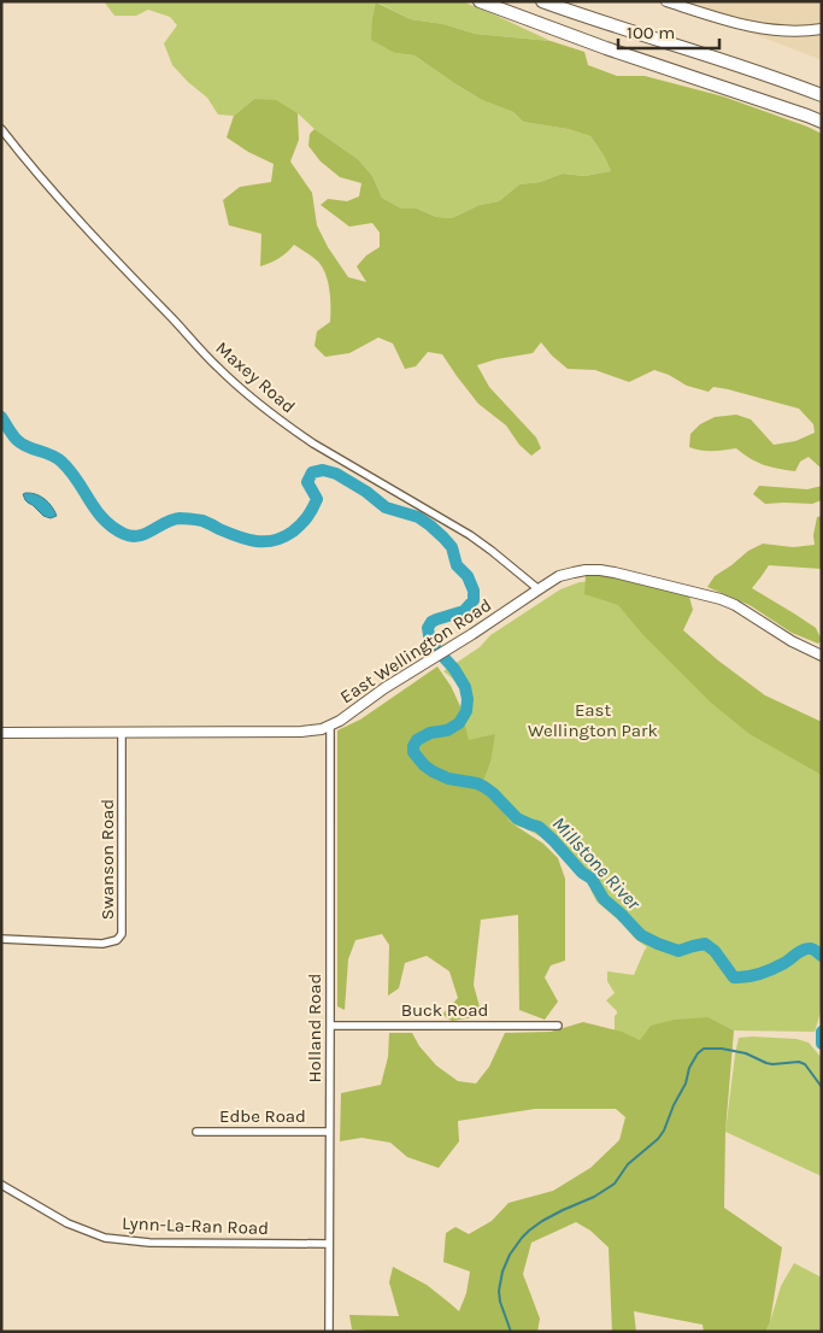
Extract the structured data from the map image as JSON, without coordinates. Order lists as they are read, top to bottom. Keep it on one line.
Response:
{"streets":{"street":["Maxey Road","East Wellington Road","Swanson Road","Buck Road","Holland Road","Edbe Road","Lynn-La-Ran Road"]},"crossings":[["Maxey Road","East Wellington Road"],["East Wellington Road","Swanson Road"],["East Wellington Road","Holland Road"],["Buck Road","Holland Road"],["Holland Road","Edbe Road"],["Holland Road","Lynn-La-Ran Road"]],"water":["Millstone River"],"parks":["East Wellington Park"],"scale_bar":"100 m"}
